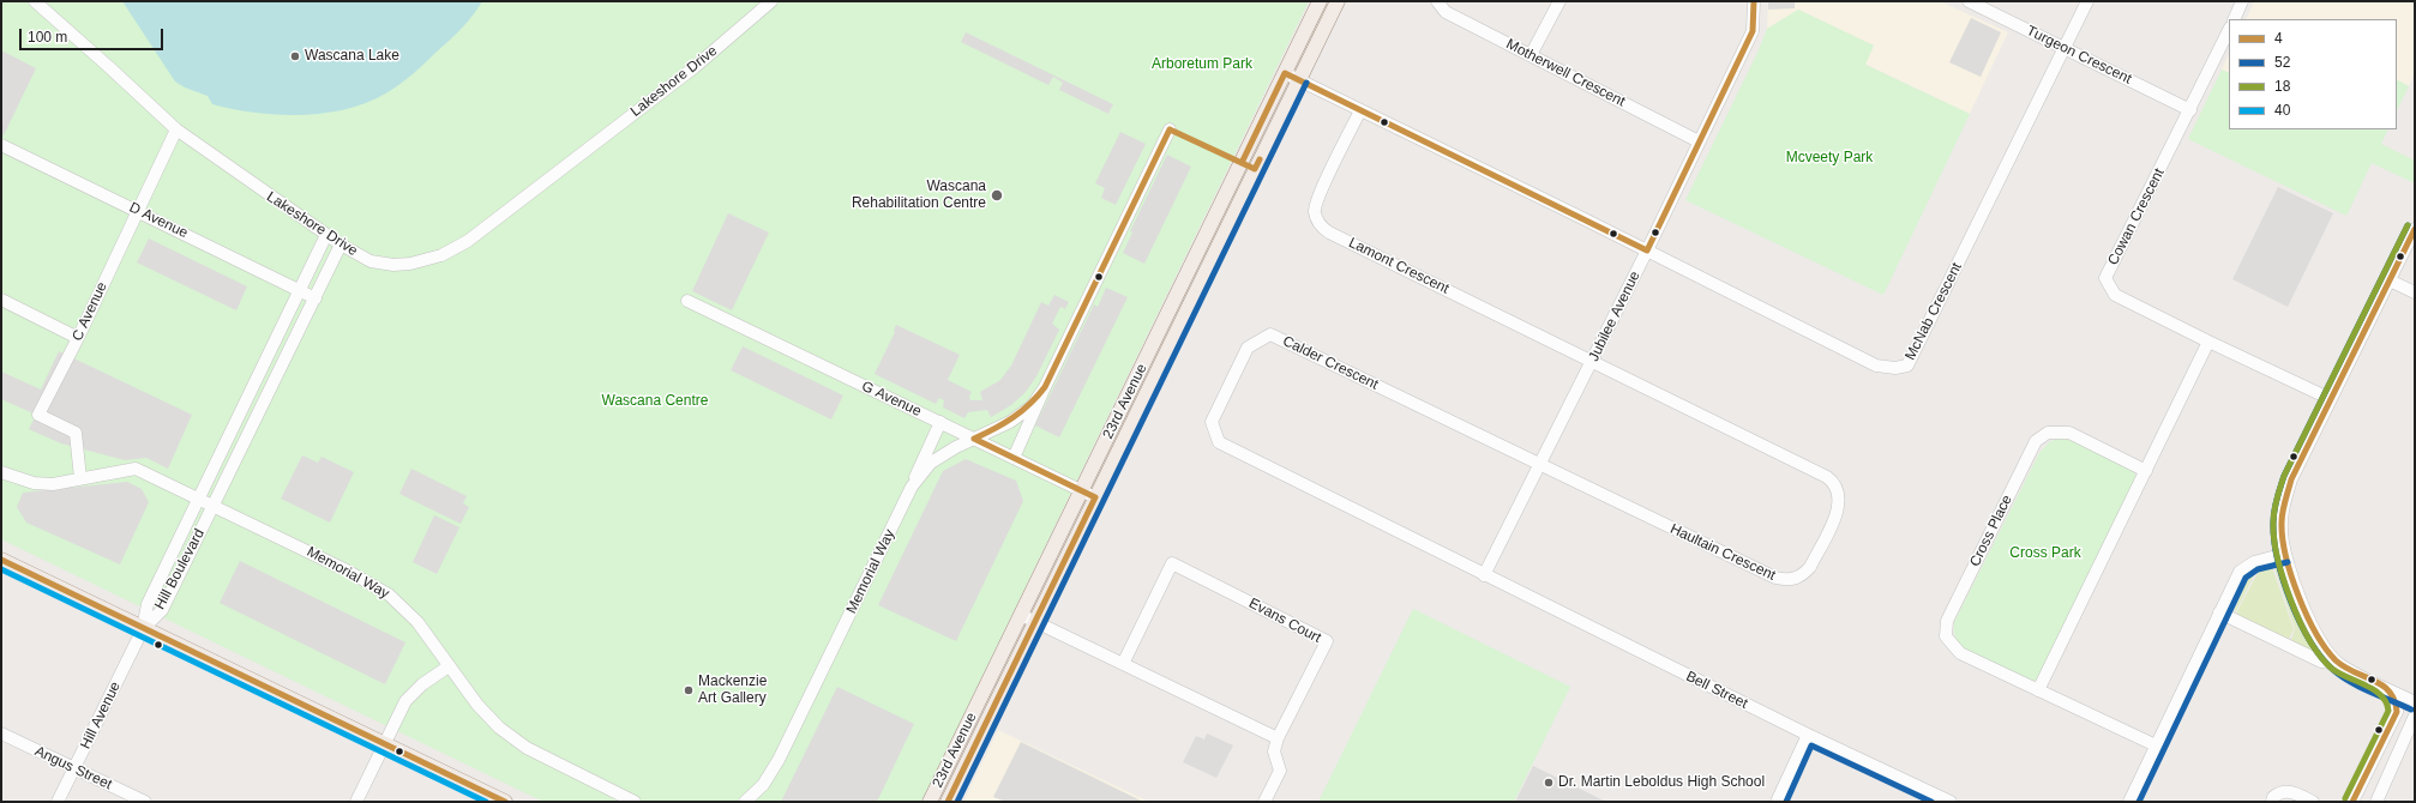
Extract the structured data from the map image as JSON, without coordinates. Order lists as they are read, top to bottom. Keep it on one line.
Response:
{"streets":{"main road":["23rd Avenue"],"street":["Turgeon Crescent","Motherwell Crescent","Lakeshore Drive","Cowan Crescent","D Avenue","Lamont Crescent","C Avenue","McNab Crescent","Jubilee Avenue","Calder Crescent","G Avenue","Cross Place","Haultain Crescent","Hill Boulevard","Memorial Way","Evans Court","Bell Street","Hill Avenue","Angus Street"]},"crossings":[["Turgeon Crescent","Cowan Crescent"],["Turgeon Crescent","McNab Crescent"],["Motherwell Crescent","Jubilee Avenue"],["Lakeshore Drive","C Avenue"],["Lakeshore Drive","Hill Boulevard"],["D Avenue","C Avenue"],["D Avenue","Hill Boulevard"],["Lamont Crescent","Jubilee Avenue"],["Lamont Crescent","Haultain Crescent"],["C Avenue","Memorial Way"],["McNab Crescent","Jubilee Avenue"],["Jubilee Avenue","Calder Crescent"],["Jubilee Avenue","Haultain Crescent"],["Jubilee Avenue","Bell Street"],["Calder Crescent","Haultain Crescent"],["Calder Crescent","Bell Street"],["G Avenue","23rd Avenue"],["G Avenue","Memorial Way"],["Hill Boulevard","Memorial Way"],["Hill Boulevard","Hill Avenue"],["Hill Avenue","Angus Street"]],"parks":["Arboretum Park","Mcveety Park","Wascana Centre","Cross Park"],"places":["Wascana Lake","Wascana Rehabilitation Centre","Mackenzie Art Gallery","Dr. Martin Leboldus High School"],"lines":["transit line 4","transit line 52","transit line 18","transit line 40"],"legend":["4","52","18","40"],"scale_bar":"100 m"}
